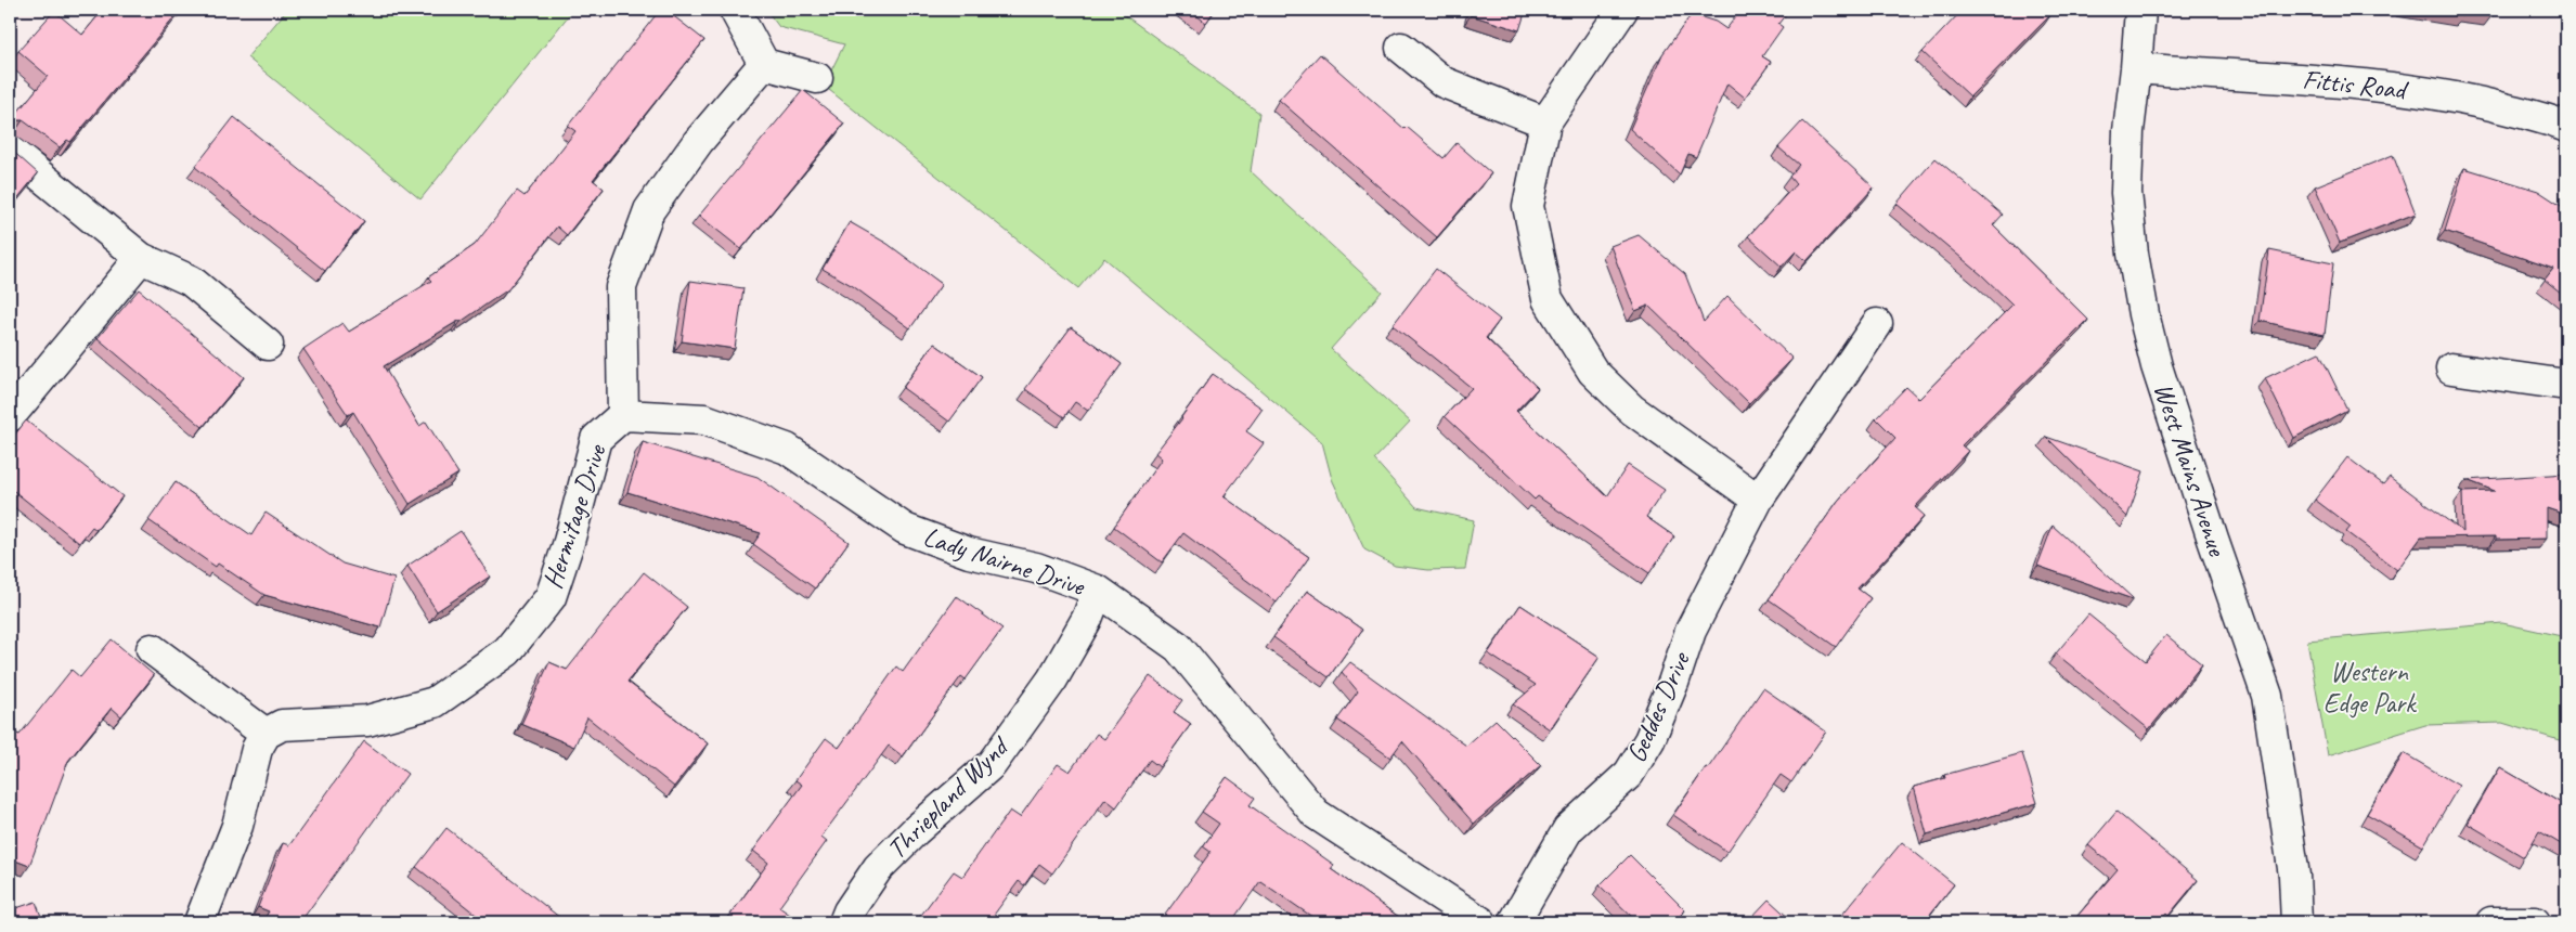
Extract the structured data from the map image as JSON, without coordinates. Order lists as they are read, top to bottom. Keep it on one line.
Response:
{"streets":{"street":["Fittis Road","West Mains Avenue","Hermitage Drive","Lady Nairne Drive","Geddes Drive","Thriepland Wynd"]},"crossings":[["Fittis Road","West Mains Avenue"],["Hermitage Drive","Lady Nairne Drive"],["Lady Nairne Drive","Thriepland Wynd"]],"parks":["Western Edge Park"]}
